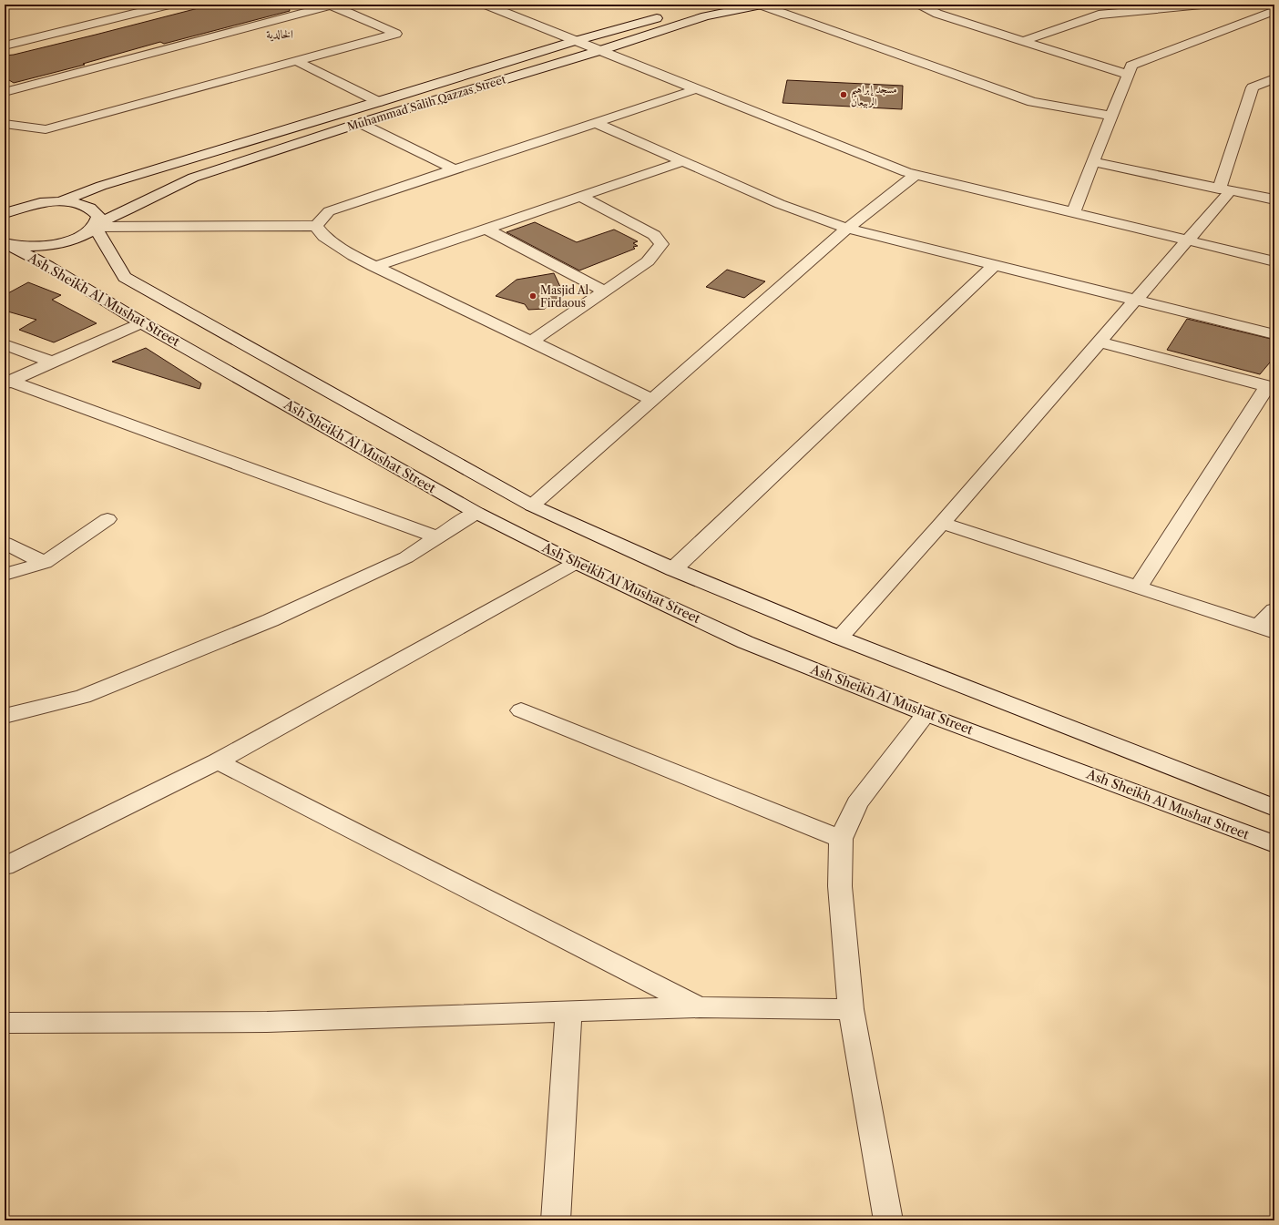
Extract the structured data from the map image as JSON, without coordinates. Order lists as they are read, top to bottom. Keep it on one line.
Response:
{"streets":{"street":["Muhammad Salih Qazzas Street","Ash Sheikh Al Mushat Street"]},"crossings":[["Muhammad Salih Qazzas Street","Ash Sheikh Al Mushat Street"]],"districts":["الخالدية"],"places":["مسجد إبراهيم الربيعان","Masjid Al Firdaous"]}
